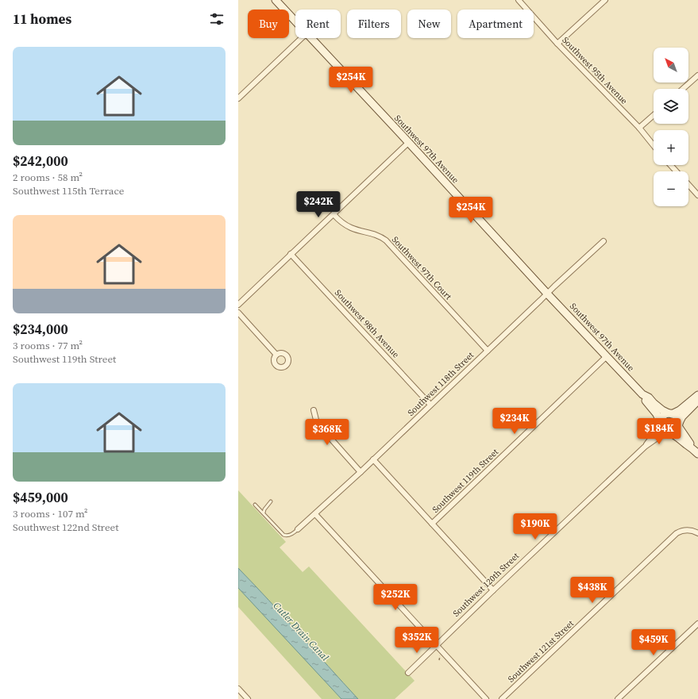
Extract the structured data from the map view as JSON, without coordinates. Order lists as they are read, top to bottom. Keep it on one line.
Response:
{"streets":{"street":["Southwest 95th Avenue","Southwest 97th Avenue","Southwest 97th Court","Southwest 98th Avenue","Southwest 118th Street","Southwest 119th Street","Southwest 120th Street","Southwest 121st Street"]},"crossings":[["Southwest 97th Avenue","Southwest 118th Street"],["Southwest 97th Avenue","Southwest 119th Street"],["Southwest 97th Avenue","Southwest 120th Street"],["Southwest 97th Court","Southwest 118th Street"],["Southwest 98th Avenue","Southwest 118th Street"]],"water":["Cutler Drain Canal"],"north":"top left","page":{"heading":"11 homes","chip":["Buy","Rent","Filters","New","Apartment"],"list":[{"name":"$242,000","note":"2 rooms · 58 m² · Southwest 115th Terrace"},{"name":"$234,000","note":"3 rooms · 77 m² · Southwest 119th Street"},{"name":"$459,000","note":"3 rooms · 107 m² · Southwest 122nd Street"}],"map_buttons":["+","−"],"price":["$254K","$242K","$254K","$234K","$184K","$368K","$190K","$438K","$252K","$352K","$459K"]}}
